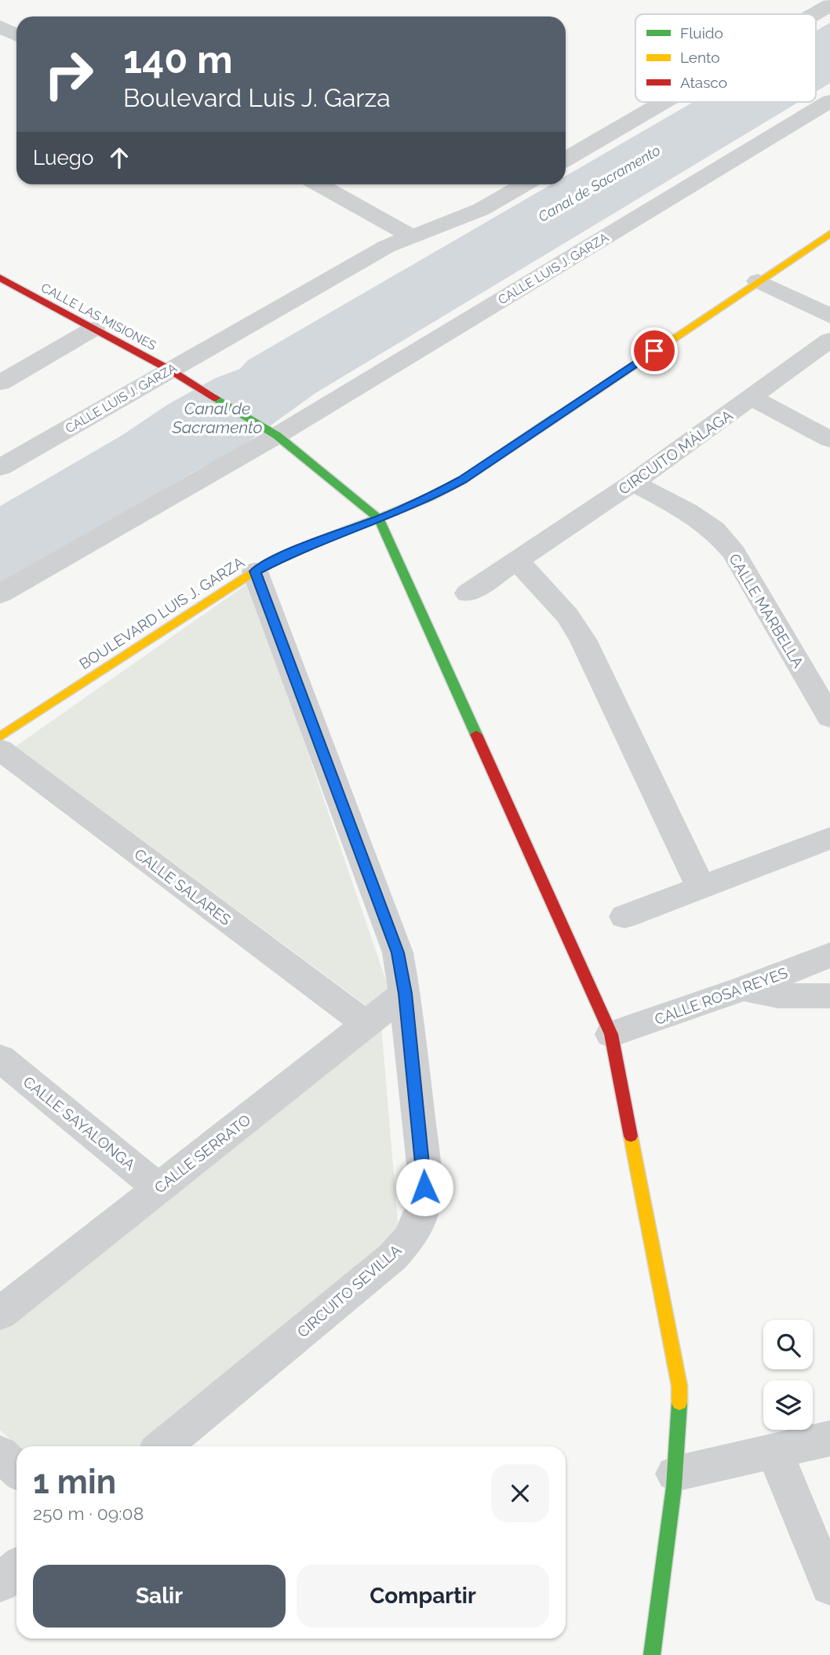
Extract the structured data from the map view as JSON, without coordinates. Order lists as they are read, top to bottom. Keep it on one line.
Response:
{"streets":{"street":["CALLE LUIS J. GARZA","CALLE LAS MISIONES","CIRCUITO MÁLAGA","CALLE MARBELLA","BOULEVARD LUIS J. GARZA","CALLE SALARES","CALLE ROSA REYES","CALLE SAYALONGA","CALLE SERRATO","CIRCUITO SEVILLA"]},"crossings":[["CALLE LUIS J. GARZA","CALLE LAS MISIONES"],["CALLE LAS MISIONES","BOULEVARD LUIS J. GARZA"],["CIRCUITO MÁLAGA","CALLE MARBELLA"],["BOULEVARD LUIS J. GARZA","CIRCUITO SEVILLA"],["CALLE SALARES","CALLE SERRATO"],["CALLE SAYALONGA","CALLE SERRATO"],["CALLE SERRATO","CIRCUITO SEVILLA"]],"water":["Canal de Sacramento"],"legend":["Fluido","Lento","Atasco"],"page":{"turn":["140 m","Boulevard Luis J. Garza"],"then":"Luego","heading":["1 min","250 m · 09:08"],"buttons":["Salir","Compartir"]}}
